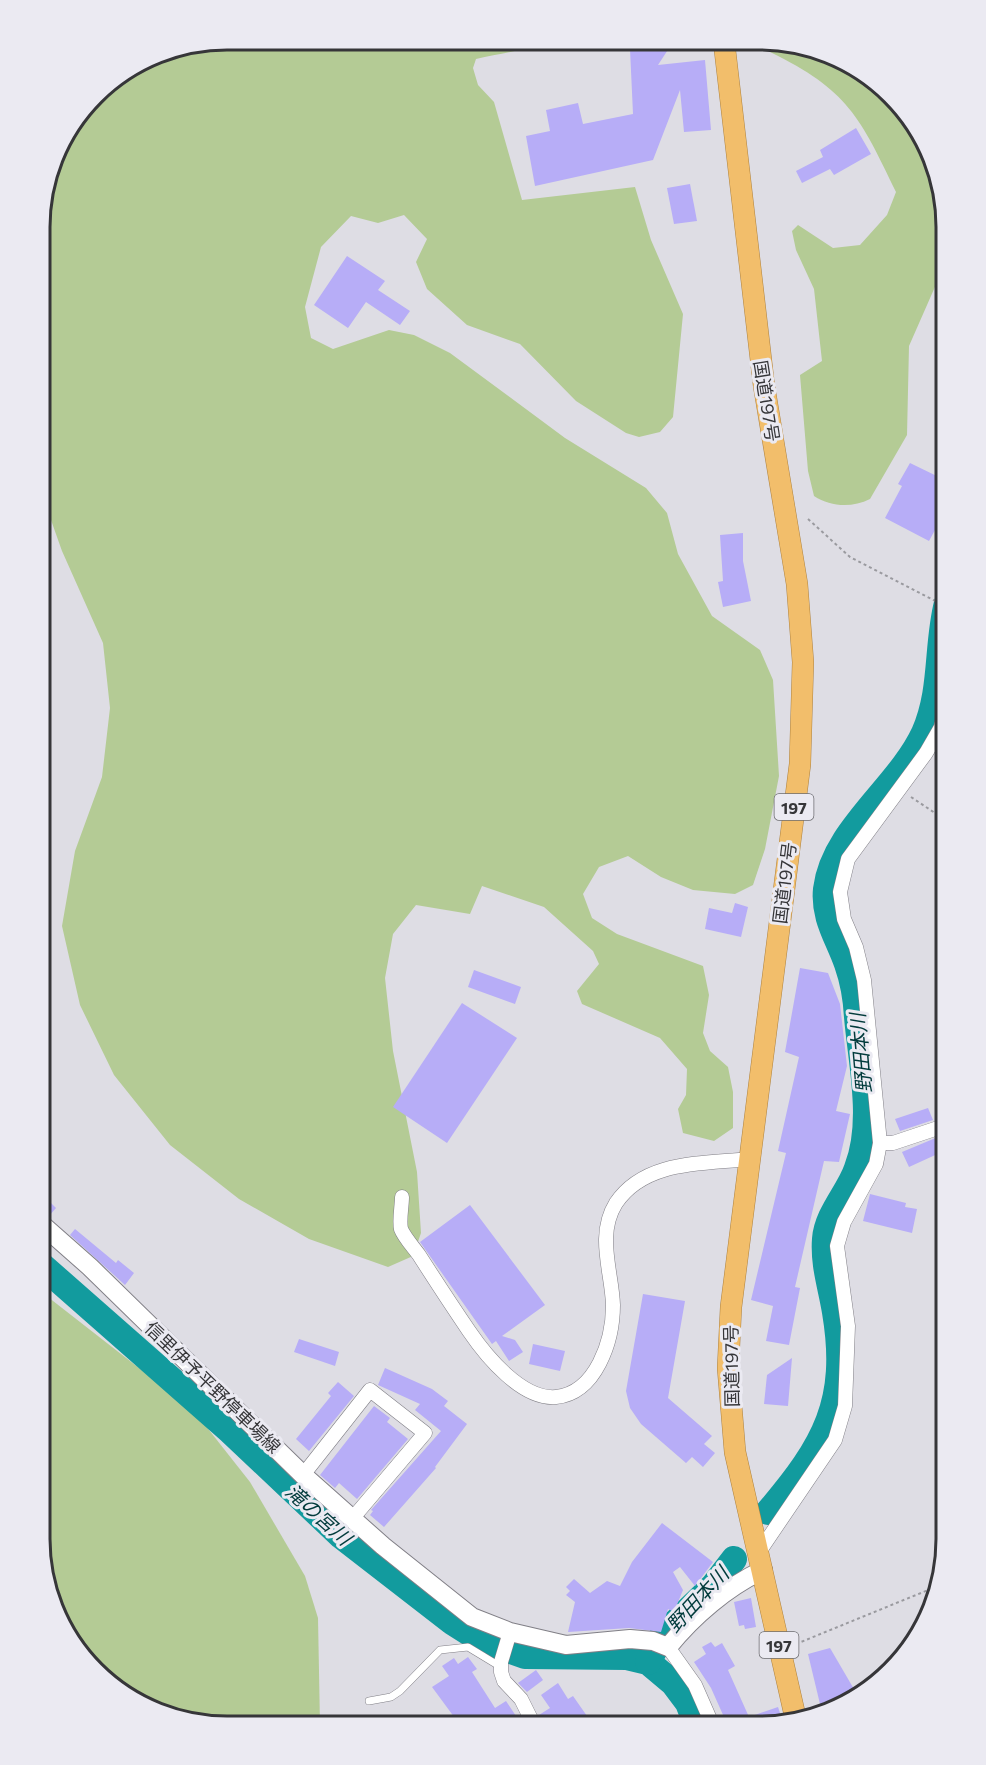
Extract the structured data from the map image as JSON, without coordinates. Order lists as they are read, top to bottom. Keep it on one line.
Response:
{"streets":{"highway":["国道197号","197"],"main road":["信里伊予平野停車場線"]},"water":["野田本川","滝の宮川"]}
